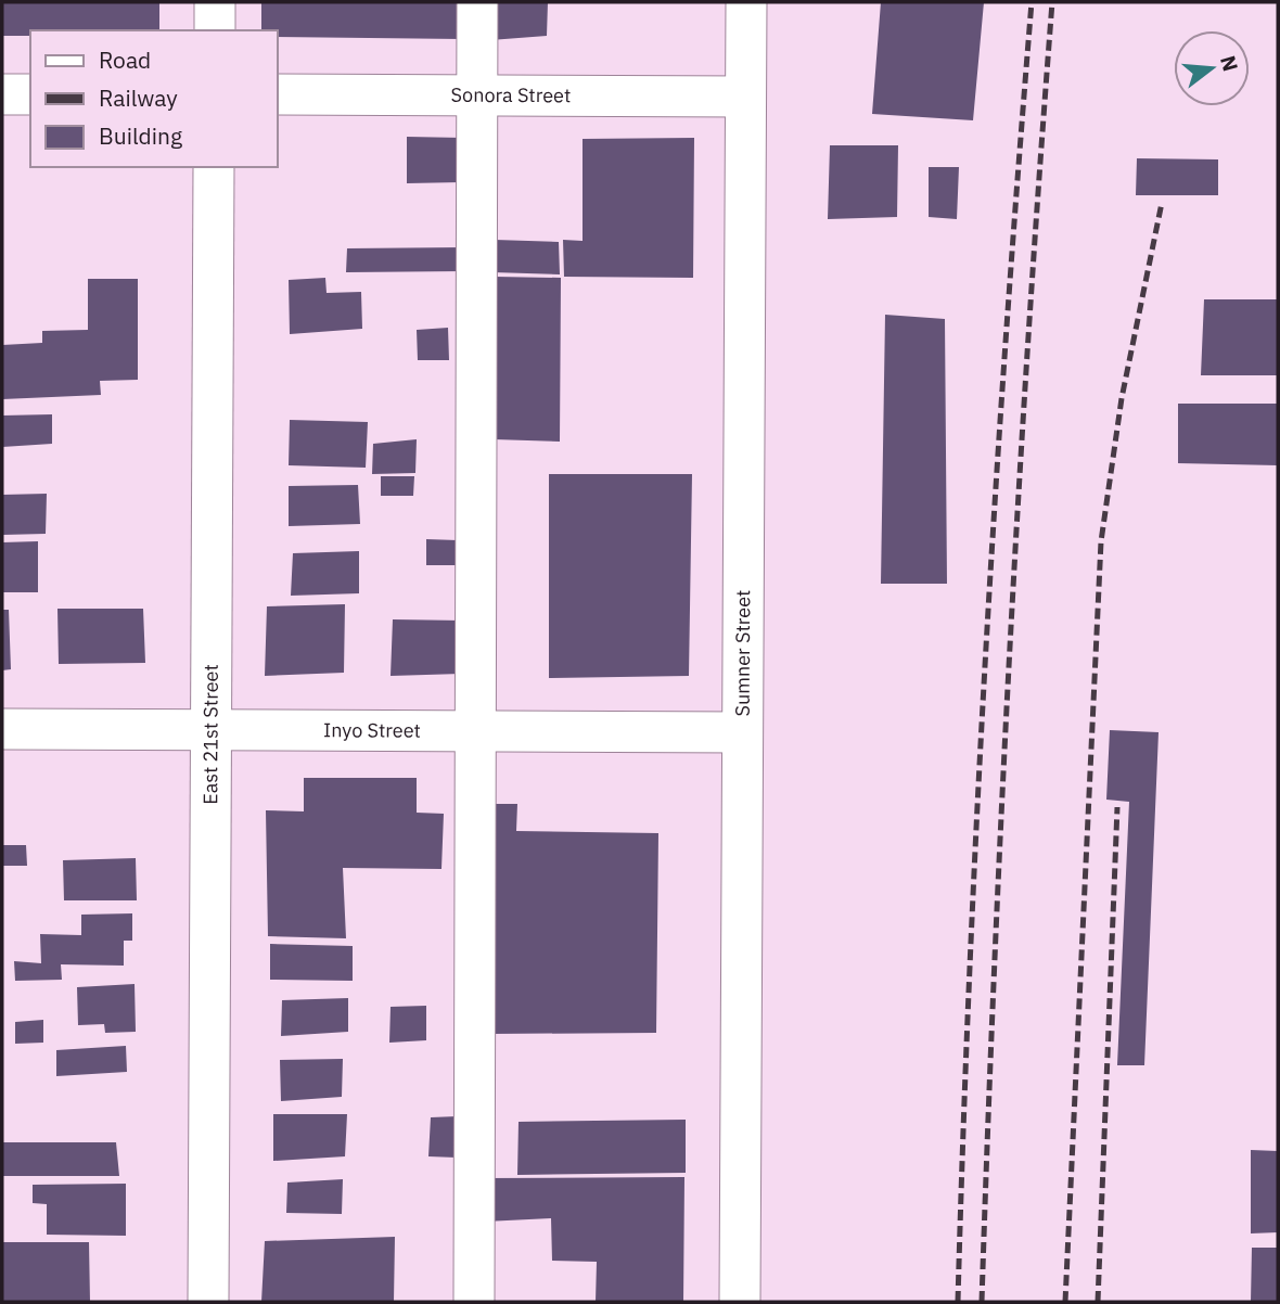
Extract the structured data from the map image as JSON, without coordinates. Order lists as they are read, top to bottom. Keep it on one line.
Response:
{"streets":{"street":["Sonora Street","Sumner Street","Inyo Street","East 21st Street"]},"crossings":[["Sonora Street","Sumner Street"],["Sumner Street","Inyo Street"],["Inyo Street","East 21st Street"]],"legend":["Road","Railway","Building"],"north":"right"}
